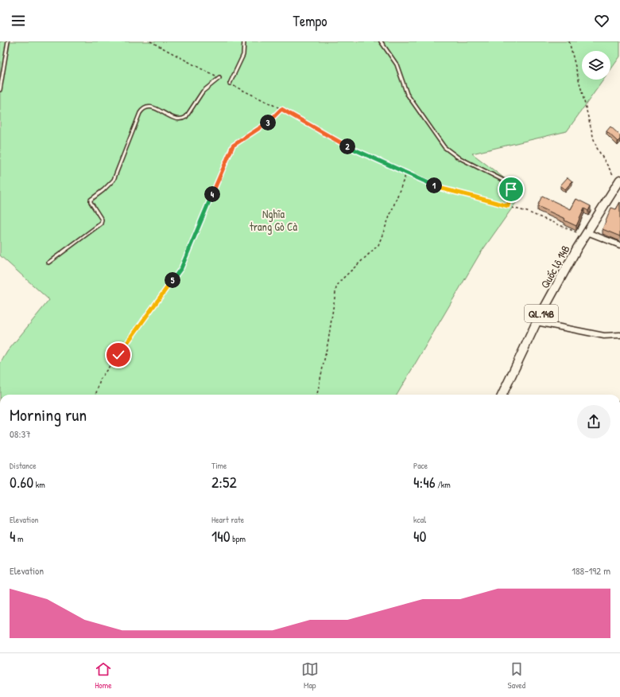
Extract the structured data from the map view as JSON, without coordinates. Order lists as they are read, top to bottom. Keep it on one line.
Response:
{"streets":{"highway":["Quốc lộ 14B","QL.14B"]},"crossings":[["Quốc lộ 14B","QL.14B"]],"parks":["Nghĩa trang Gò Cà"],"page":{"header":"Tempo","pins":["3","2","1","4","5"],"heading":["Morning run","08:37"],"stats":[["Distance","0.60 km"],["Time","2:52"],["Pace","4:46 /km"],["Elevation","4 m"],["Heart rate","140 bpm"],["kcal","40"]],"chart":["Elevation","188–192 m"],"tabs":["Home","Map","Saved"]}}
